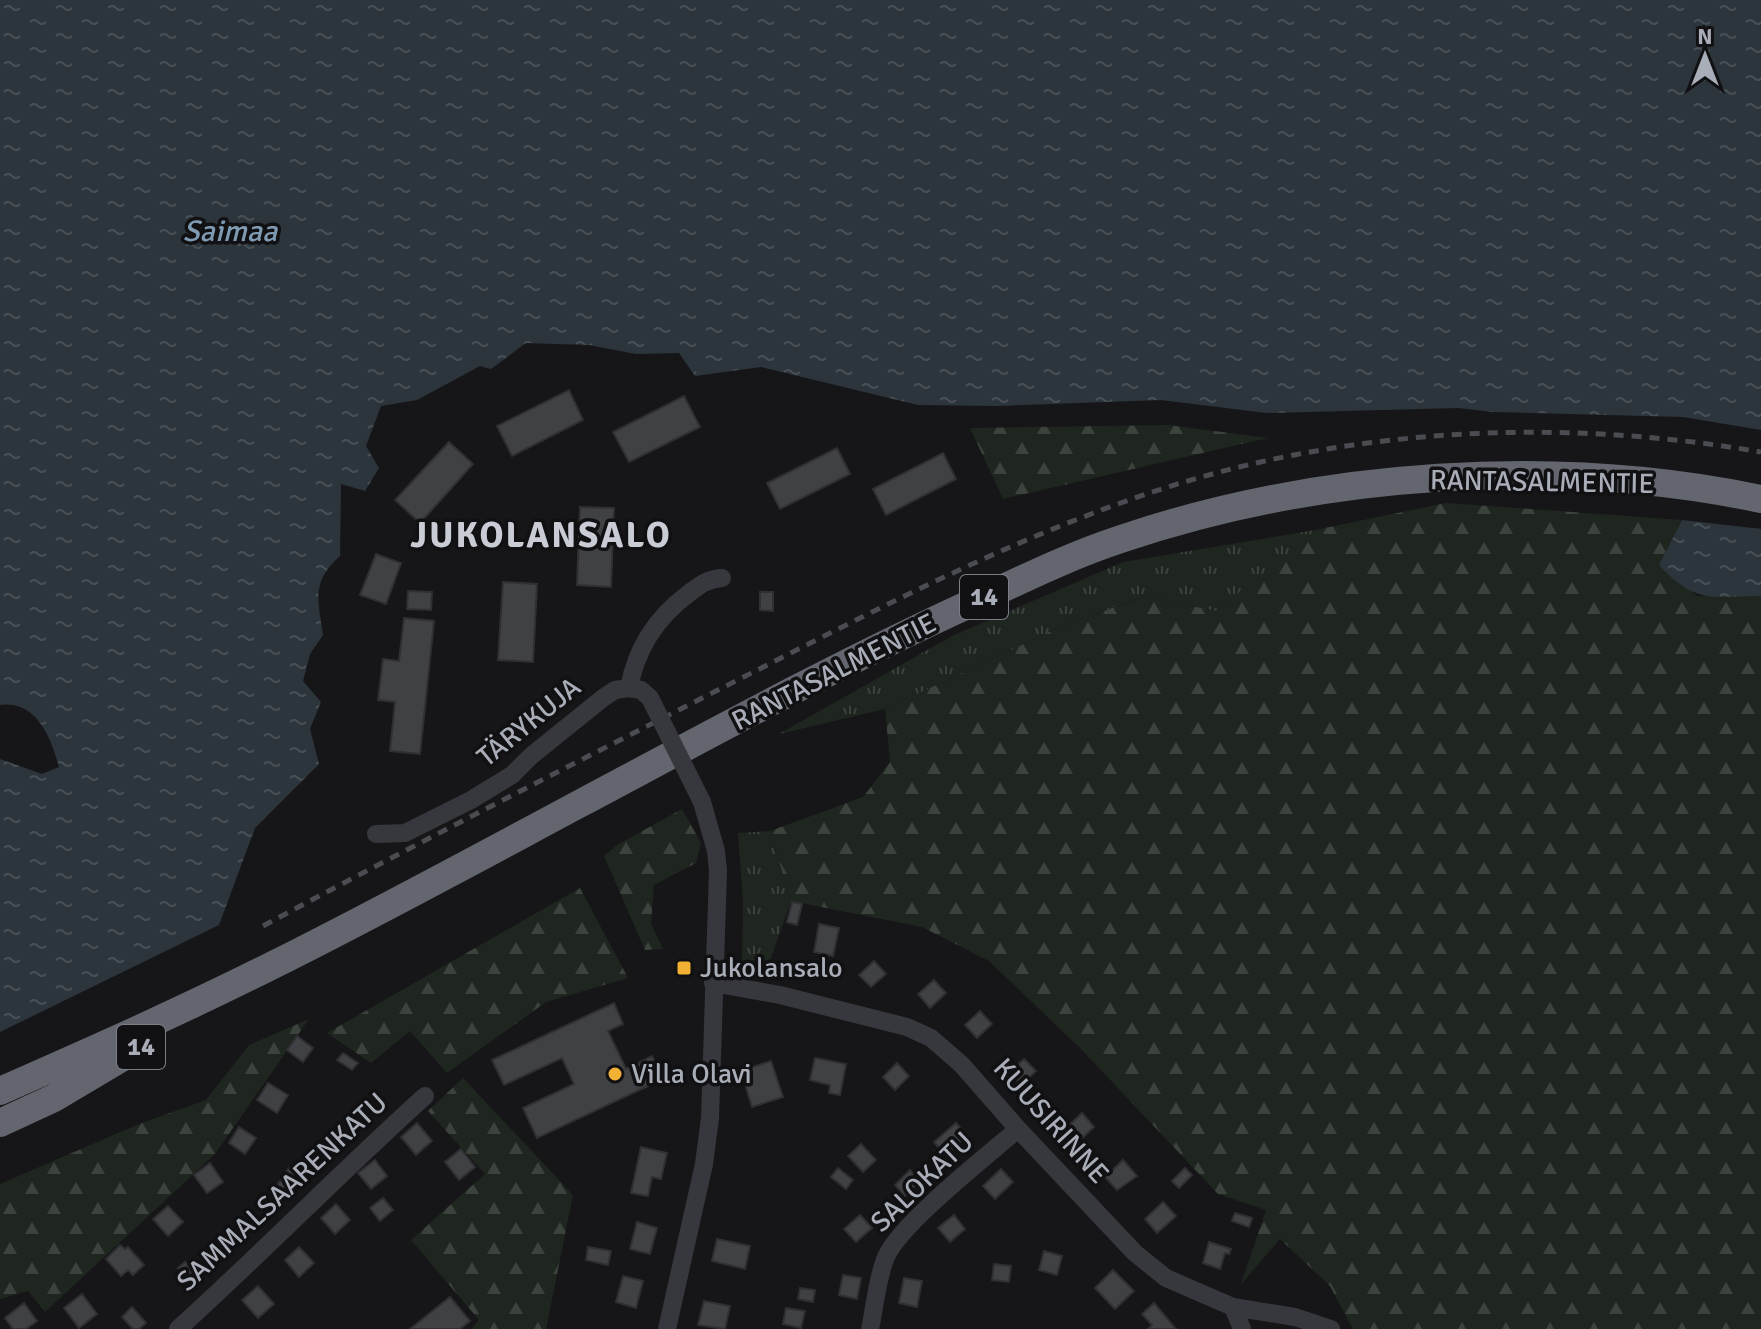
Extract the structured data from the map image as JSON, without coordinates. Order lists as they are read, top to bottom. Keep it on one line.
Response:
{"streets":{"highway":["RANTASALMENTIE","14"],"street":["TÄRYKUJA","KUUSIRINNE","SALOKATU","SAMMALSAARENKATU"]},"crossings":[["KUUSIRINNE","SALOKATU"]],"districts":["JUKOLANSALO"],"water":["Saimaa"],"places":{"transit":["Jukolansalo"],"other":["Villa Olavi"]},"north":"top"}
